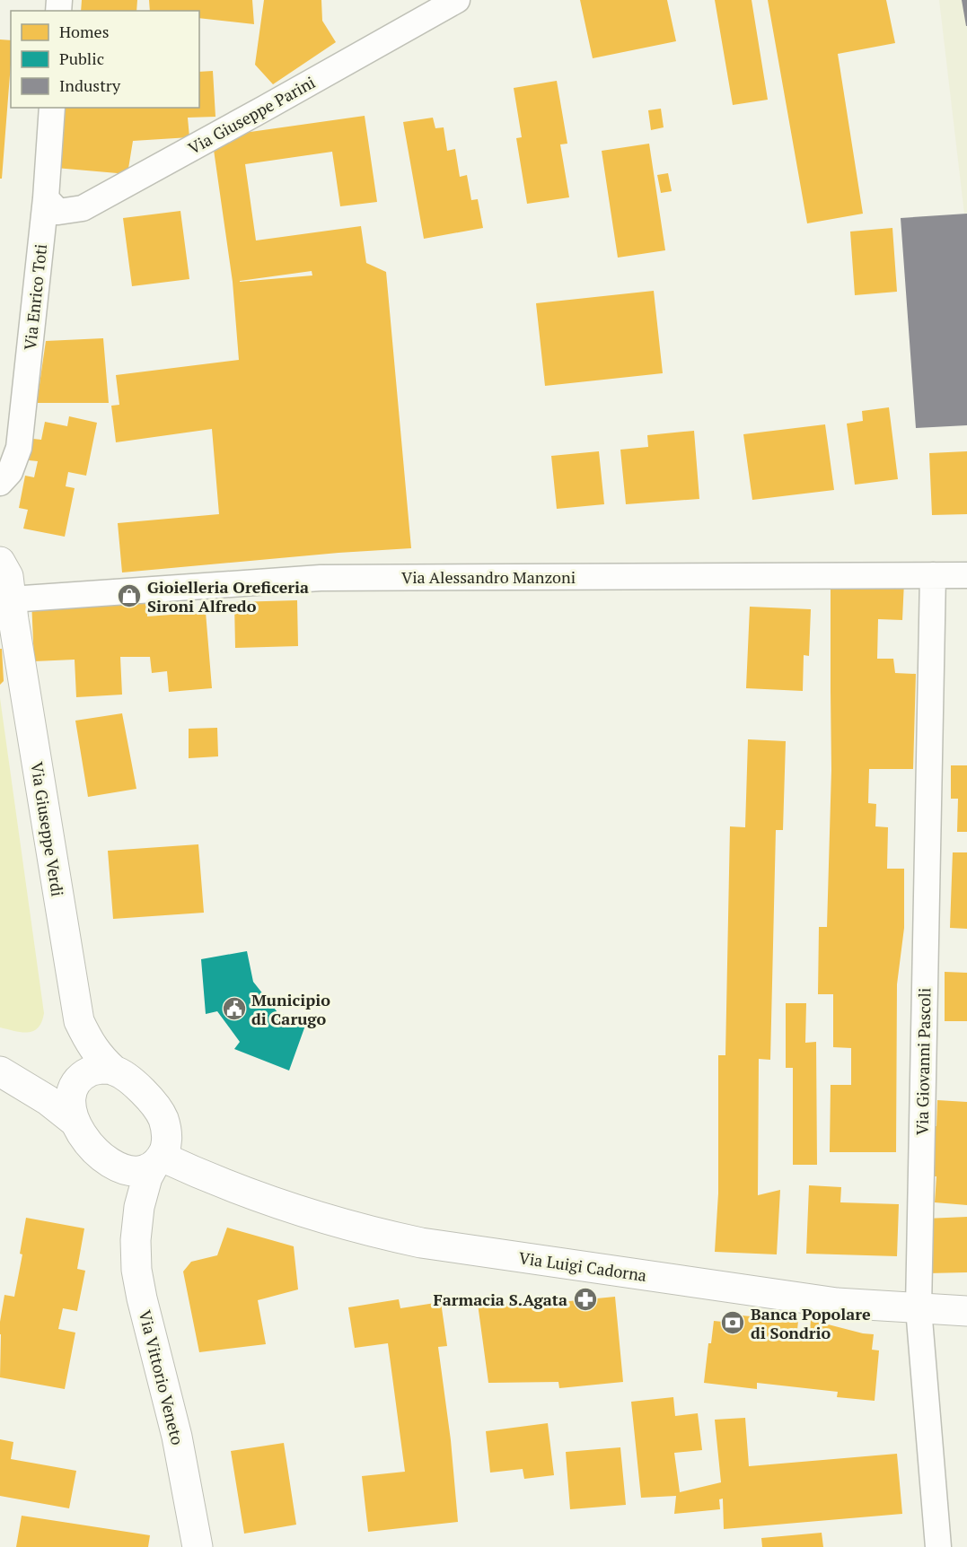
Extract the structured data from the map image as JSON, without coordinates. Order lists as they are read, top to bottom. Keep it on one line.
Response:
{"streets":{"street":["Via Giuseppe Parini","Via Enrico Toti","Via Alessandro Manzoni","Via Giuseppe Verdi","Via Giovanni Pascoli","Via Luigi Cadorna","Via Vittorio Veneto"]},"crossings":[["Via Giuseppe Parini","Via Enrico Toti"],["Via Alessandro Manzoni","Via Giuseppe Verdi"],["Via Alessandro Manzoni","Via Giovanni Pascoli"],["Via Giuseppe Verdi","Via Luigi Cadorna"],["Via Giuseppe Verdi","Via Vittorio Veneto"],["Via Giovanni Pascoli","Via Luigi Cadorna"],["Via Luigi Cadorna","Via Vittorio Veneto"]],"places":{"shop":["Gioielleria Oreficeria Sironi Alfredo"],"public building":["Municipio di Carugo"],"pharmacy":["Farmacia S.Agata"],"bank":["Banca Popolare di Sondrio"]},"legend":["Homes","Public","Industry"]}
